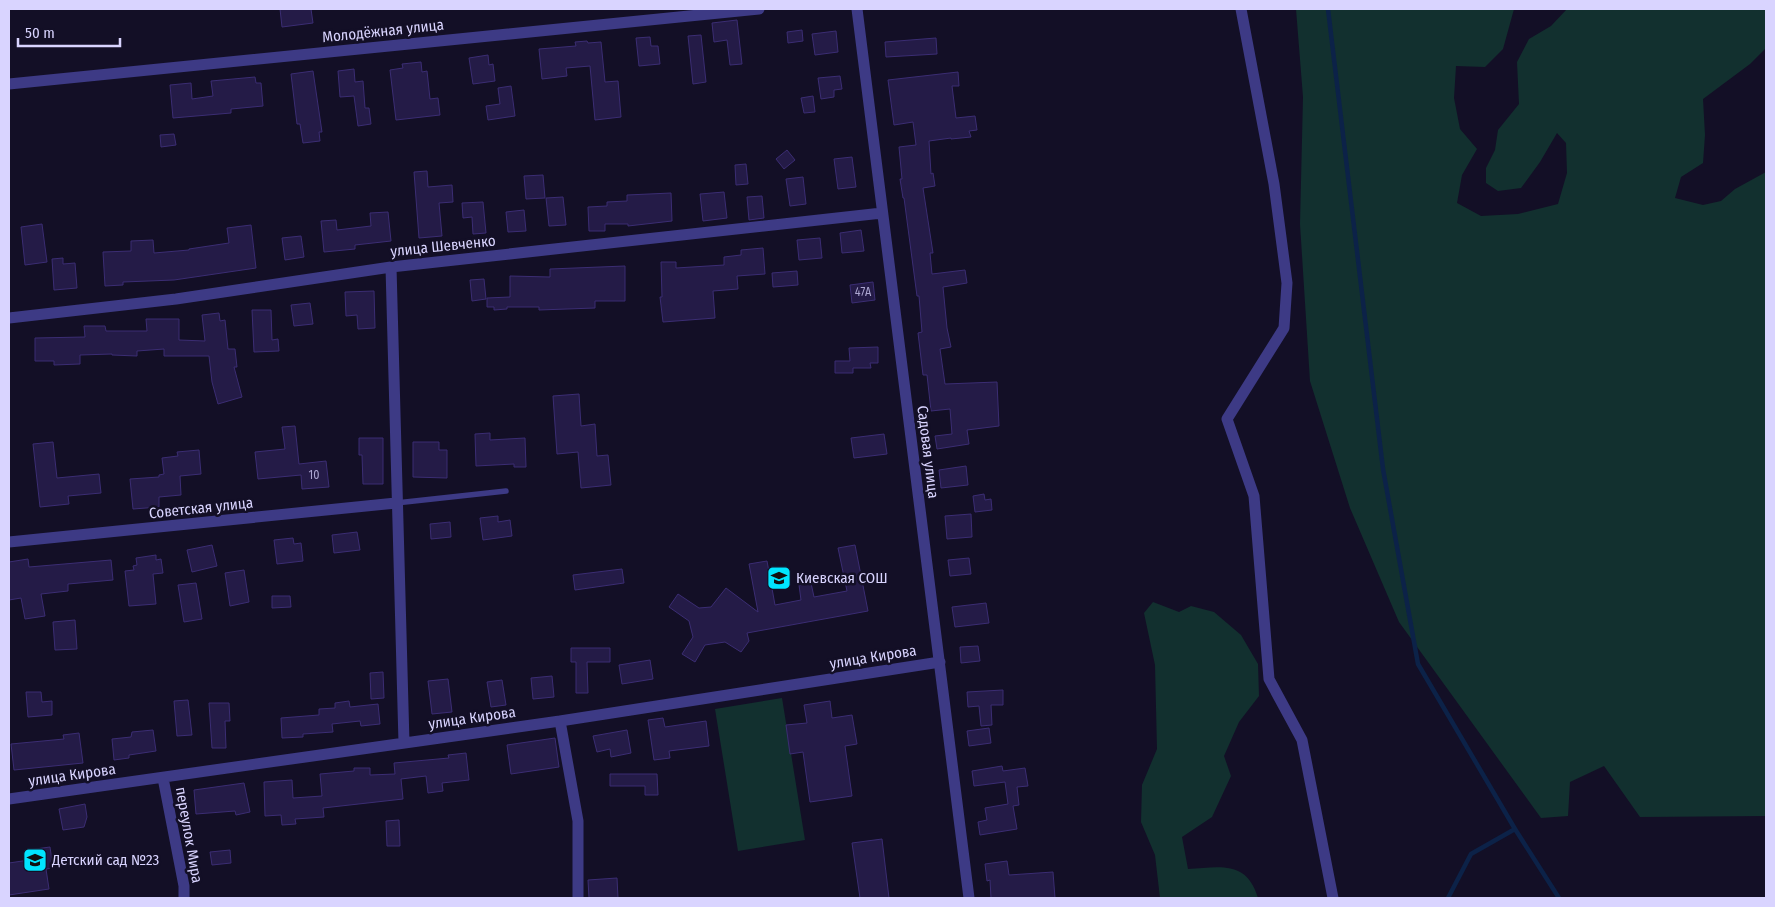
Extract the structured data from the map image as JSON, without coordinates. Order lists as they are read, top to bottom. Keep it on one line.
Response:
{"streets":{"street":["Молодёжная улица","улица Шевченко","Садовая улица","Советская улица","улица Кирова","переулок Мира"]},"crossings":[["улица Шевченко","Садовая улица"],["Садовая улица","улица Кирова"],["улица Кирова","переулок Мира"]],"places":{"school or university":["Киевская СОШ","Детский сад №23"]},"house_numbers":["47А","10"],"scale_bar":"50 m"}
